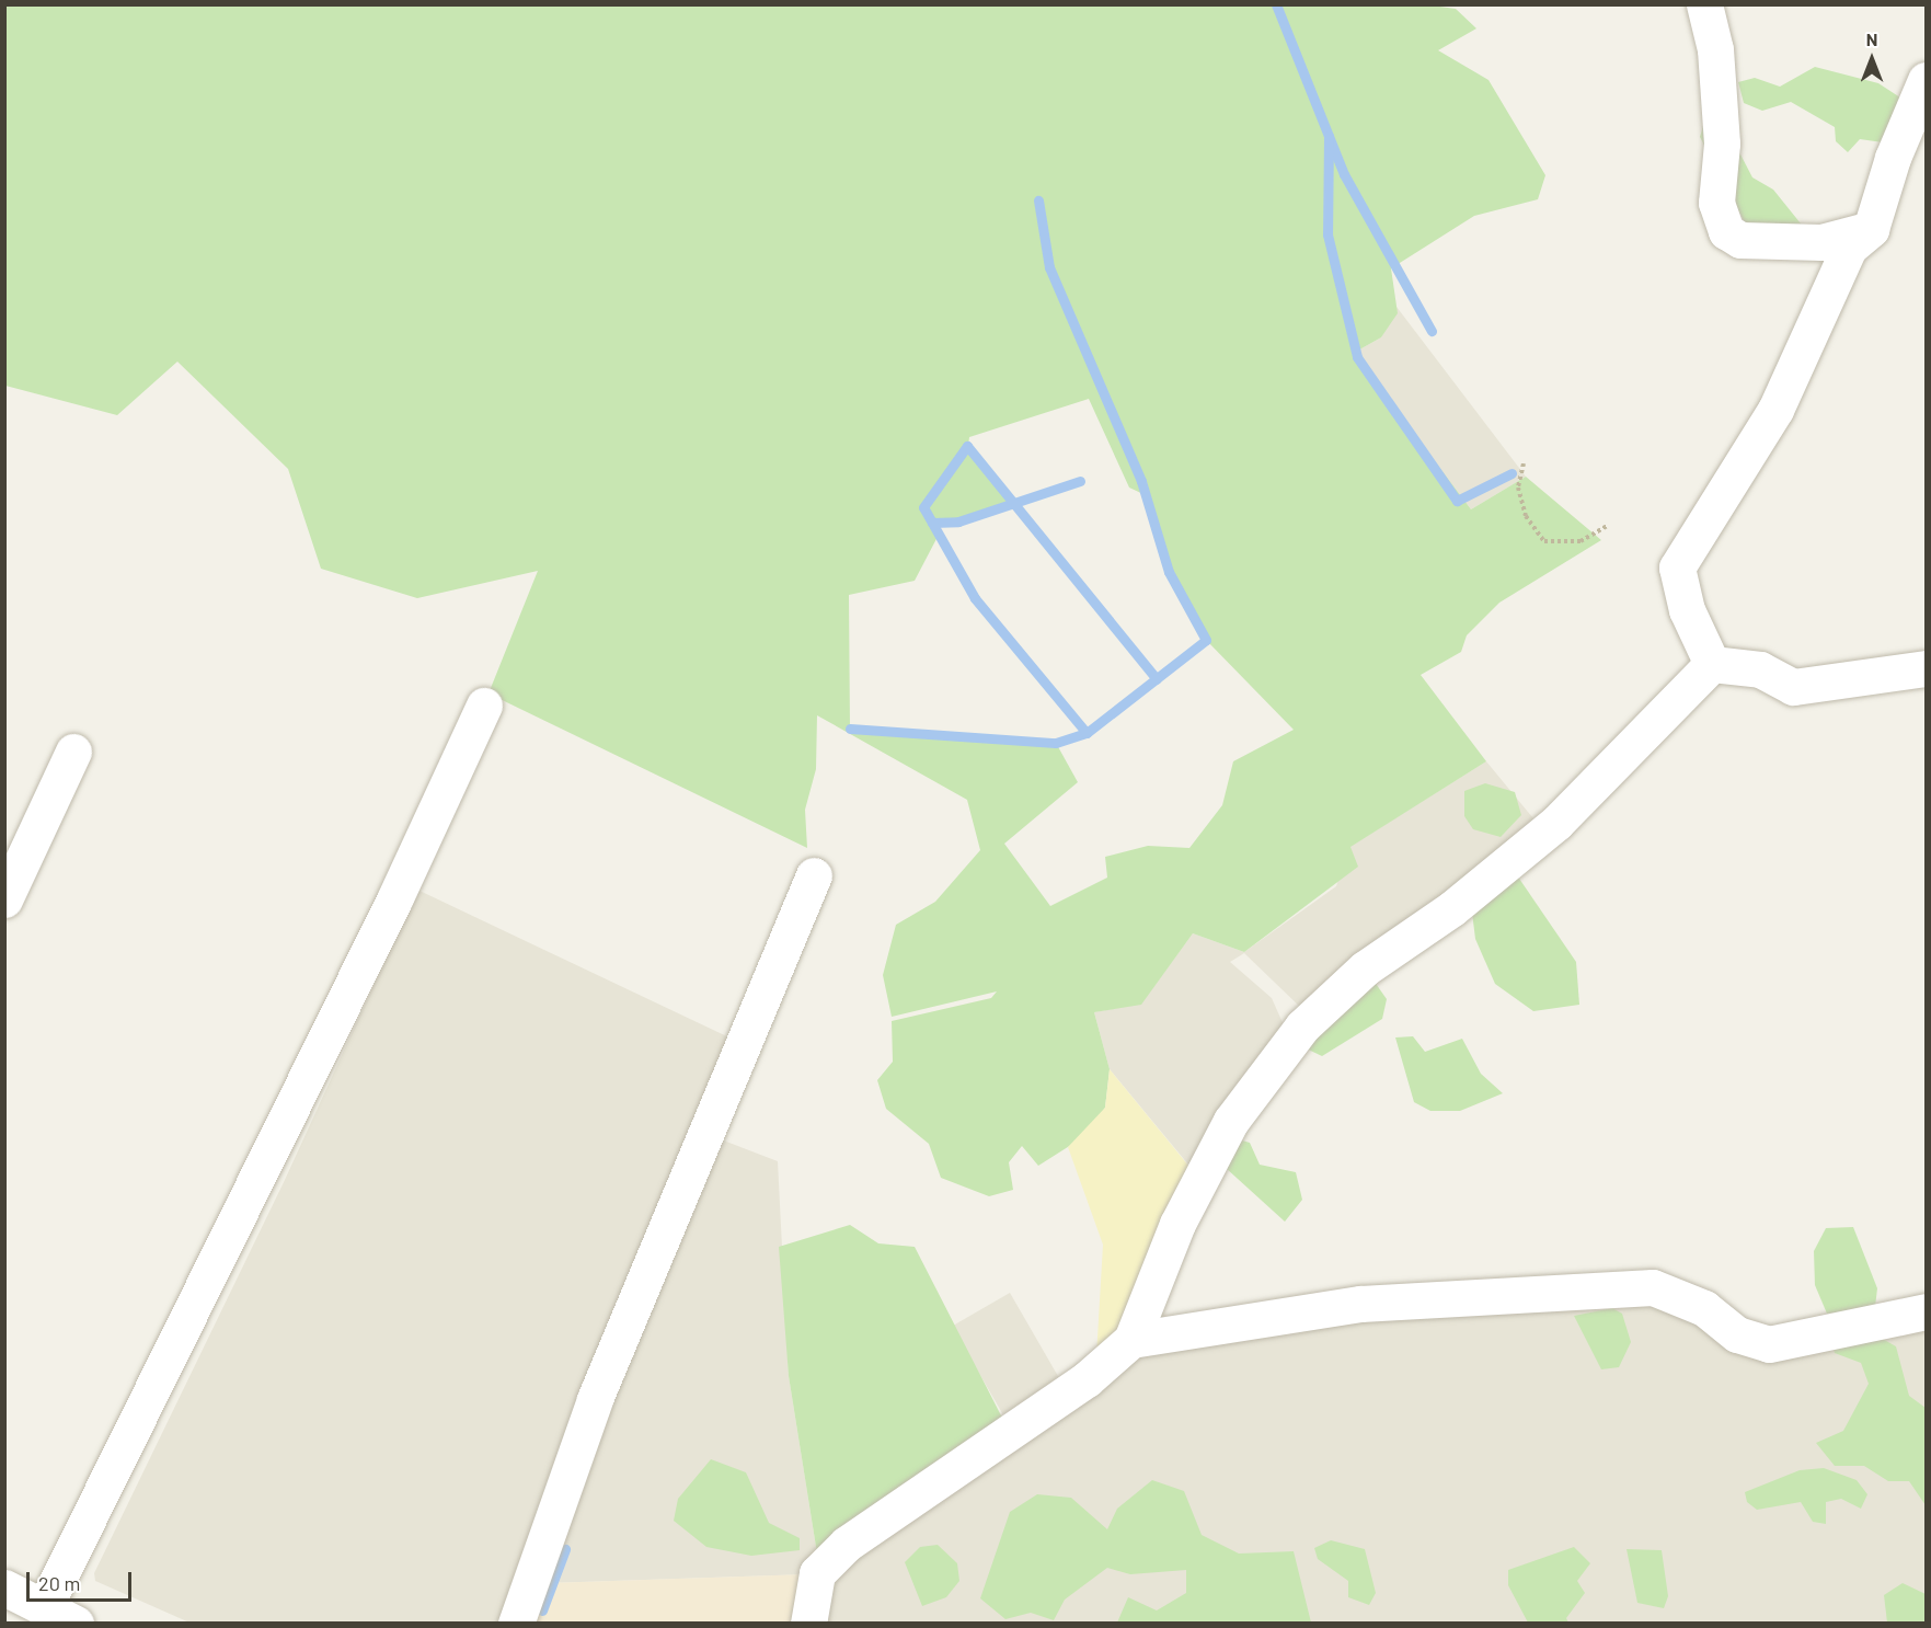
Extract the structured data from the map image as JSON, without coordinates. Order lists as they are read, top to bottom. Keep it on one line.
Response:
{"scale_bar":"20 m","north":"top"}
